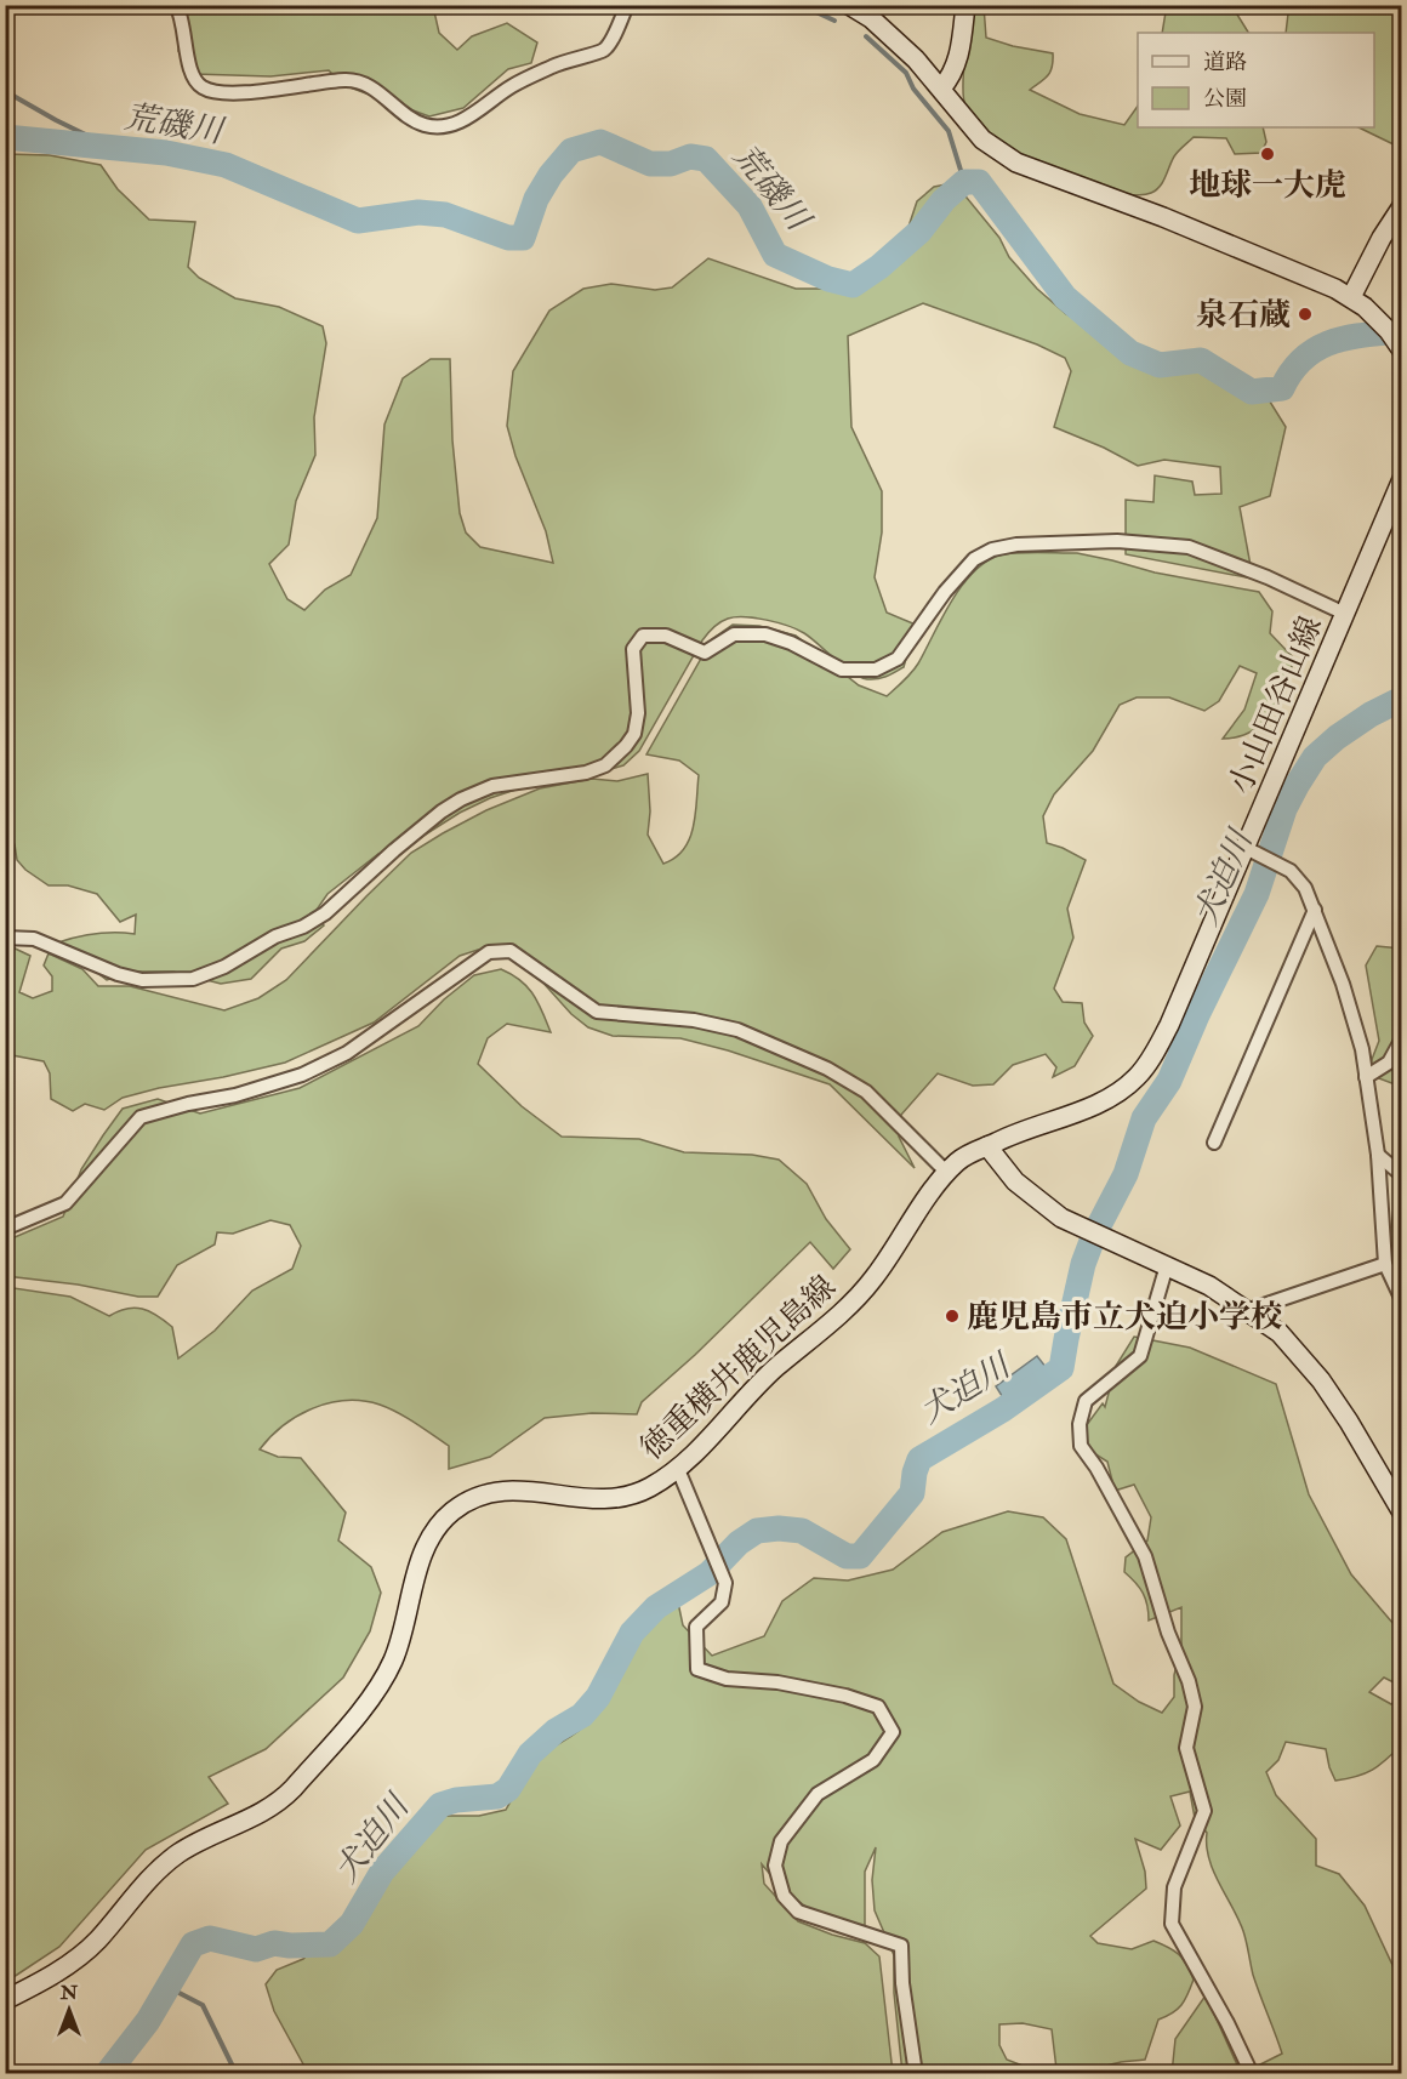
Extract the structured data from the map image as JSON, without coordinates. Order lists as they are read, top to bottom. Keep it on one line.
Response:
{"streets":{"main road":["小山田谷山線","徳重横井鹿児島線"]},"crossings":[["小山田谷山線","徳重横井鹿児島線"]],"water":["荒磯川","犬迫川"],"places":["地球一大虎","泉石蔵","鹿児島市立犬迫小学校"],"legend":["道路","公園"],"north":"top"}
